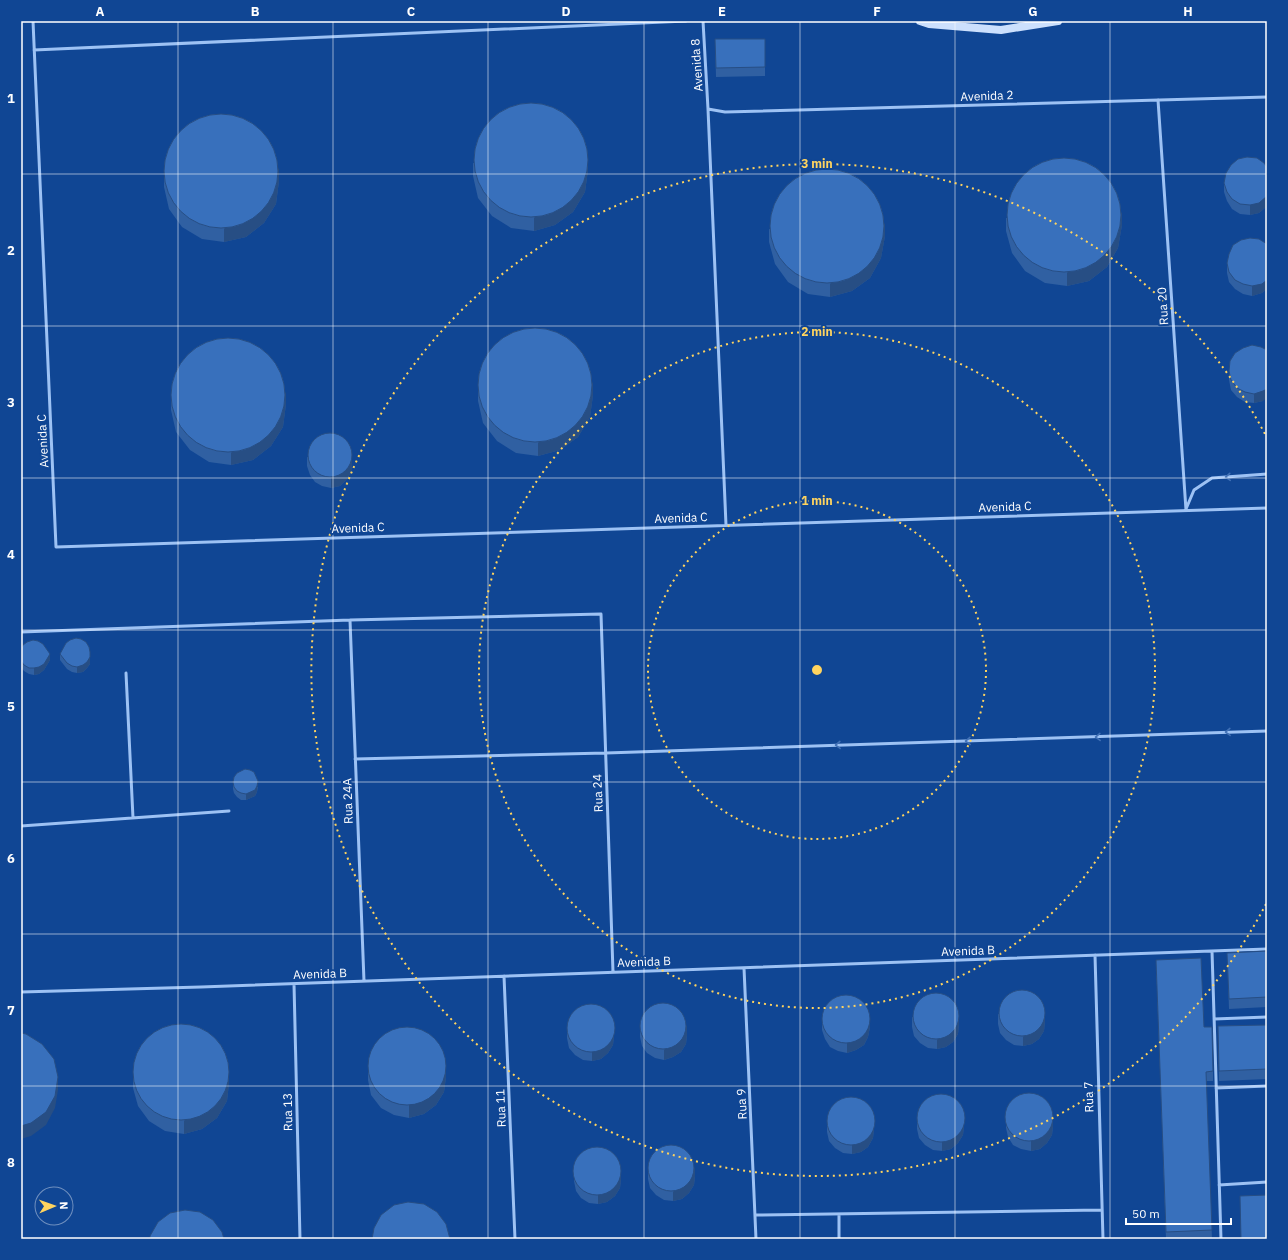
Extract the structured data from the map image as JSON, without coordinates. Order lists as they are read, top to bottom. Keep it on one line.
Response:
{"streets":{"lane":["Avenida 8","Avenida 2","Rua 20","Avenida C","Rua 24","Rua 24A","Avenida B","Rua 7","Rua 9","Rua 11","Rua 13"]},"crossings":[["Avenida 8","Avenida 2"],["Avenida 8","Avenida C"],["Avenida 2","Rua 20"],["Rua 20","Avenida C"],["Rua 24","Rua 24A"],["Rua 24","Avenida B"],["Rua 24A","Avenida B"],["Avenida B","Rua 7"],["Avenida B","Rua 9"],["Avenida B","Rua 11"],["Avenida B","Rua 13"]],"scale_bar":"50 m","north":"right","grid":{"columns":["A","B","C","D","E","F","G","H"],"rows":["1","2","3","4","5","6","7","8"]},"rings":["3 min","2 min","1 min"]}
